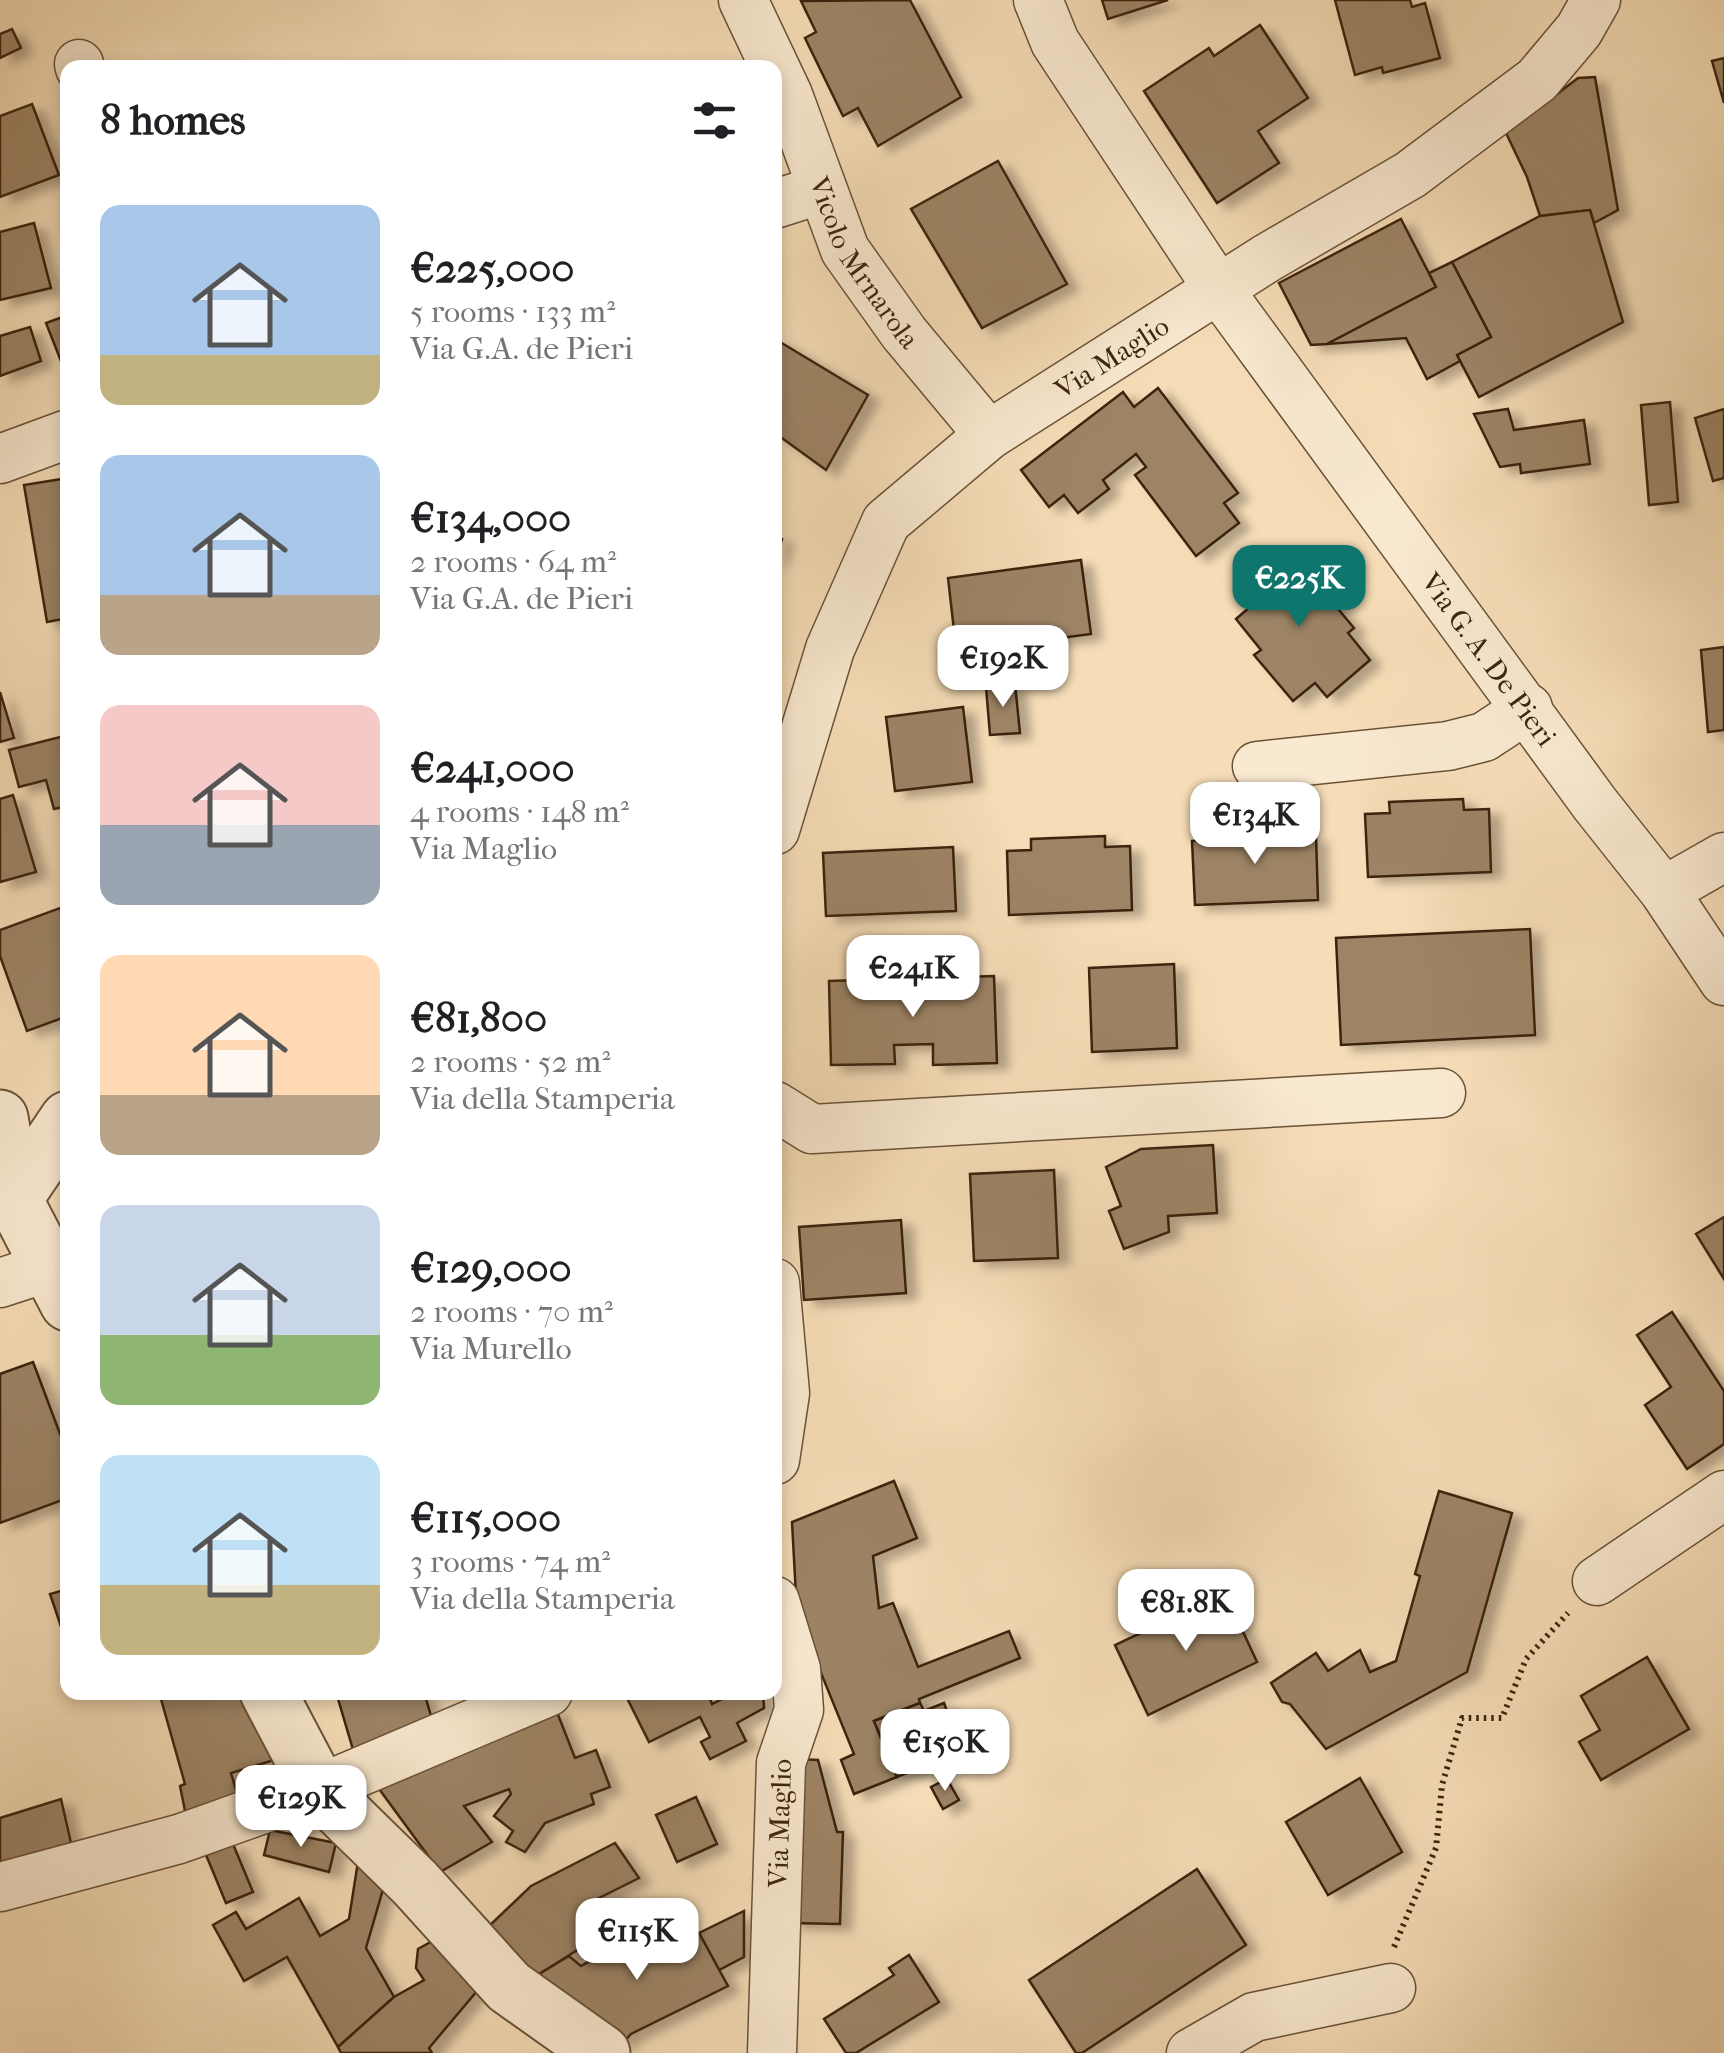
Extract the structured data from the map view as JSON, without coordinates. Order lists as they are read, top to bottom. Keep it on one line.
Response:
{"streets":{"street":["Vicolo Mrnarola","Via Maglio","Via G. A. De Pieri"]},"crossings":[["Vicolo Mrnarola","Via Maglio"],["Via Maglio","Via G. A. De Pieri"]],"page":{"heading":"8 homes","list":[{"name":"€225,000","note":"5 rooms · 133 m² · Via G.A. de Pieri"},{"name":"€134,000","note":"2 rooms · 64 m² · Via G.A. de Pieri"},{"name":"€241,000","note":"4 rooms · 148 m² · Via Maglio"},{"name":"€81,800","note":"2 rooms · 52 m² · Via della Stamperia"},{"name":"€129,000","note":"2 rooms · 70 m² · Via Murello"},{"name":"€115,000","note":"3 rooms · 74 m² · Via della Stamperia"}],"price":["€225K","€192K","€134K","€241K","€81.8K","€150K","€129K","€115K"]}}
